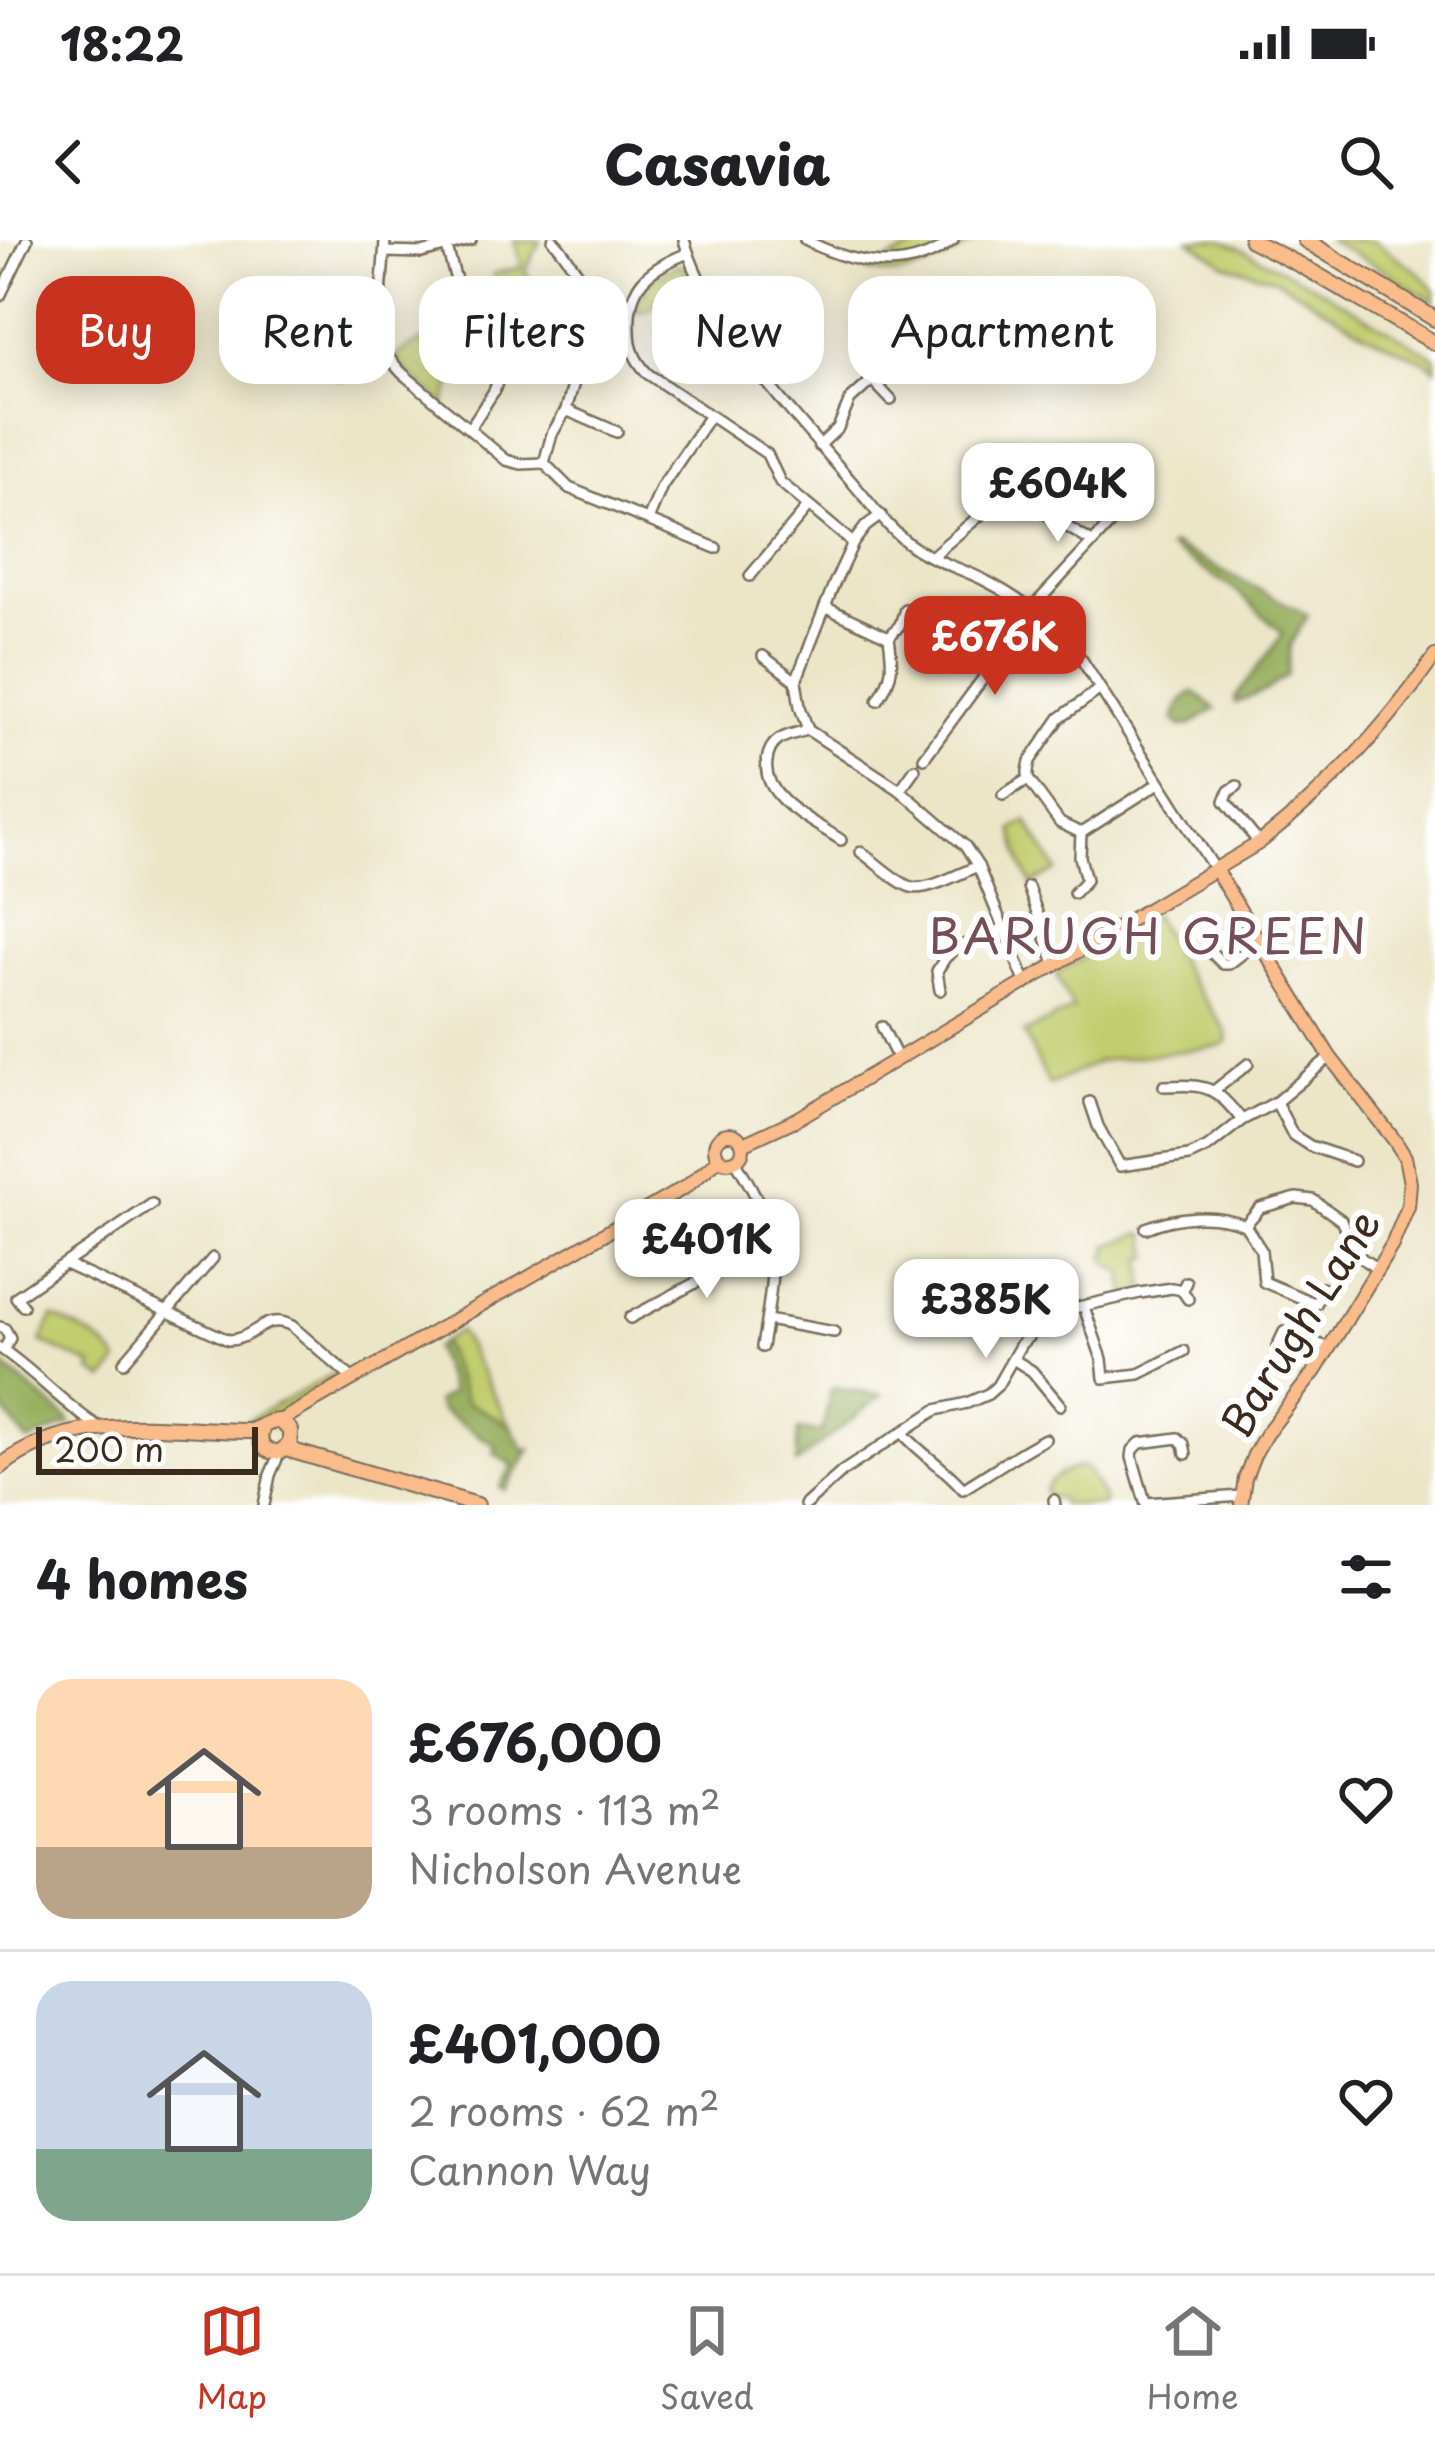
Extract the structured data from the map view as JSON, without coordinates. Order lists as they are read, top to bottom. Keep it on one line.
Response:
{"streets":{"main road":["Barugh Lane"]},"districts":["BARUGH GREEN"],"scale_bar":"200 m","page":{"status":"18:22","header":"Casavia","chip":["Buy","Rent","Filters","New","Apartment"],"price":["£604K","£676K","£401K","£385K"],"scale":"200 m","heading":"4 homes","list":[{"name":"£676,000","note":"3 rooms · 113 m² · Nicholson Avenue"},{"name":"£401,000","note":"2 rooms · 62 m² · Cannon Way"}],"tabs":["Map","Saved","Home"]}}
